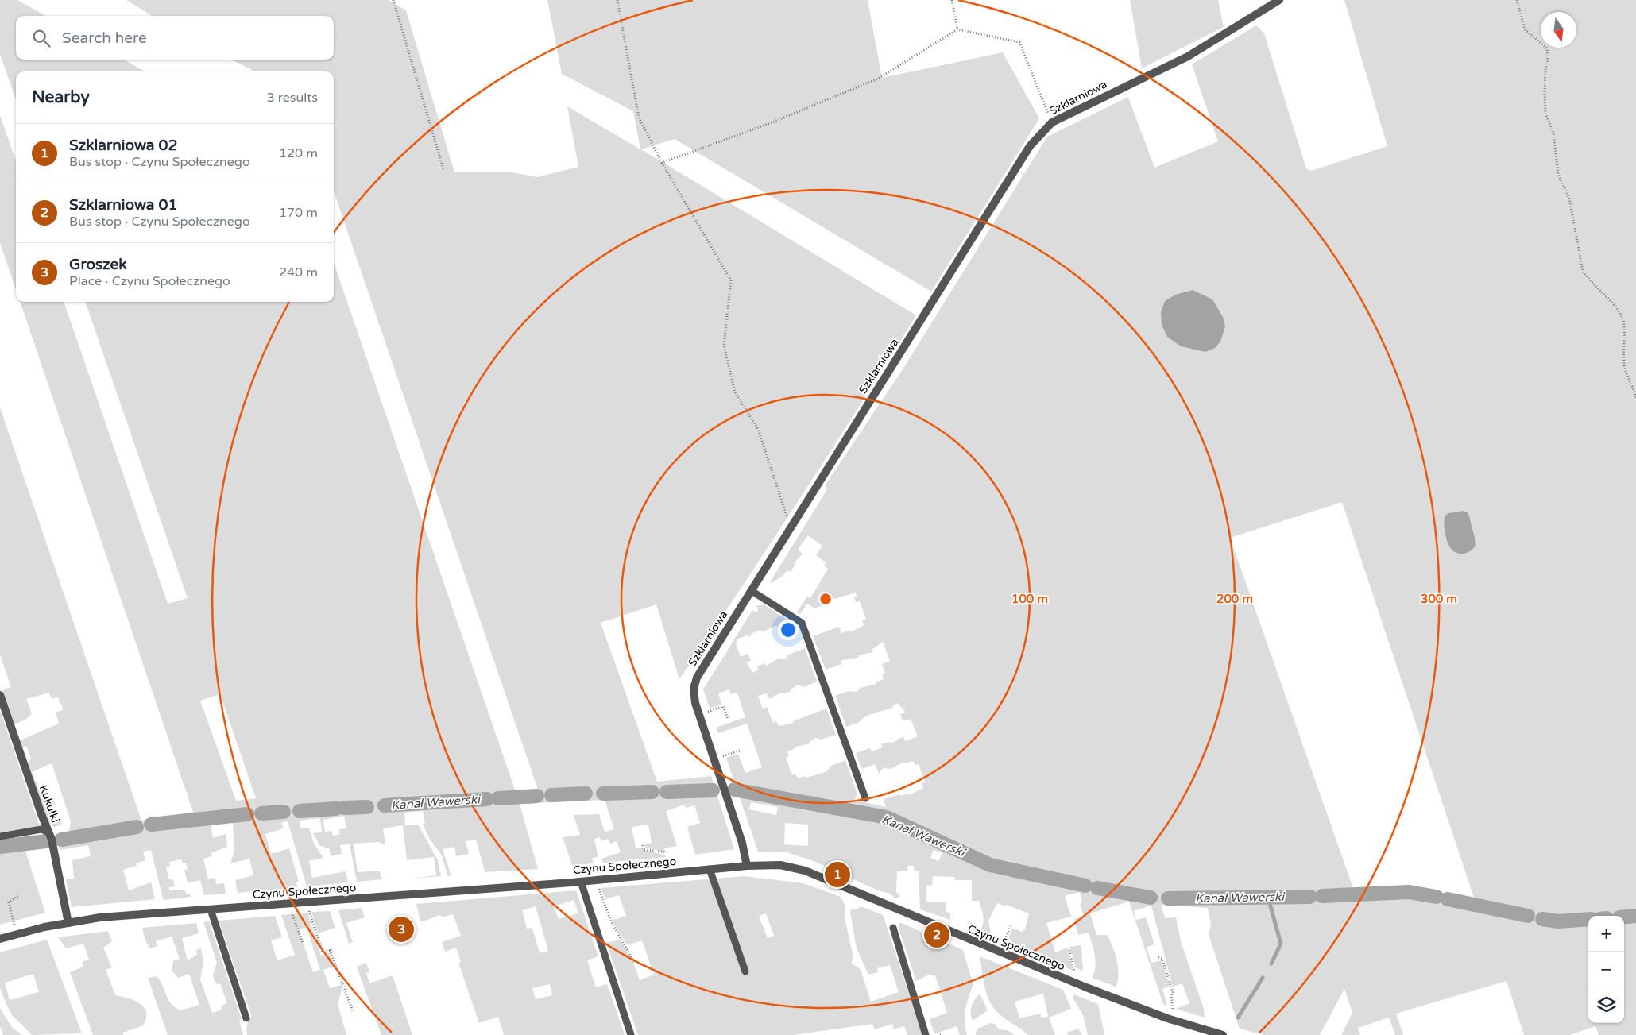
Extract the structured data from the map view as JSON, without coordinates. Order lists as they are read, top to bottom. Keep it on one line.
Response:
{"streets":{"street":["Szklarniowa","Kukułki","Czynu Społecznego"]},"crossings":[["Szklarniowa","Czynu Społecznego"],["Kukułki","Czynu Społecznego"]],"water":["Kanał Wawerski"],"north":"bottom","page":{"search":"Search here","heading":["Nearby","3 results"],"list":[{"mark":"1","name":"Szklarniowa 02","note":"Bus stop · Czynu Społecznego","value":"120 m"},{"mark":"2","name":"Szklarniowa 01","note":"Bus stop · Czynu Społecznego","value":"170 m"},{"mark":"3","name":"Groszek","note":"Place · Czynu Społecznego","value":"240 m"}],"pins":["1","3","2"],"map_buttons":["+","−"]},"rings":["100 m","200 m","300 m"]}
